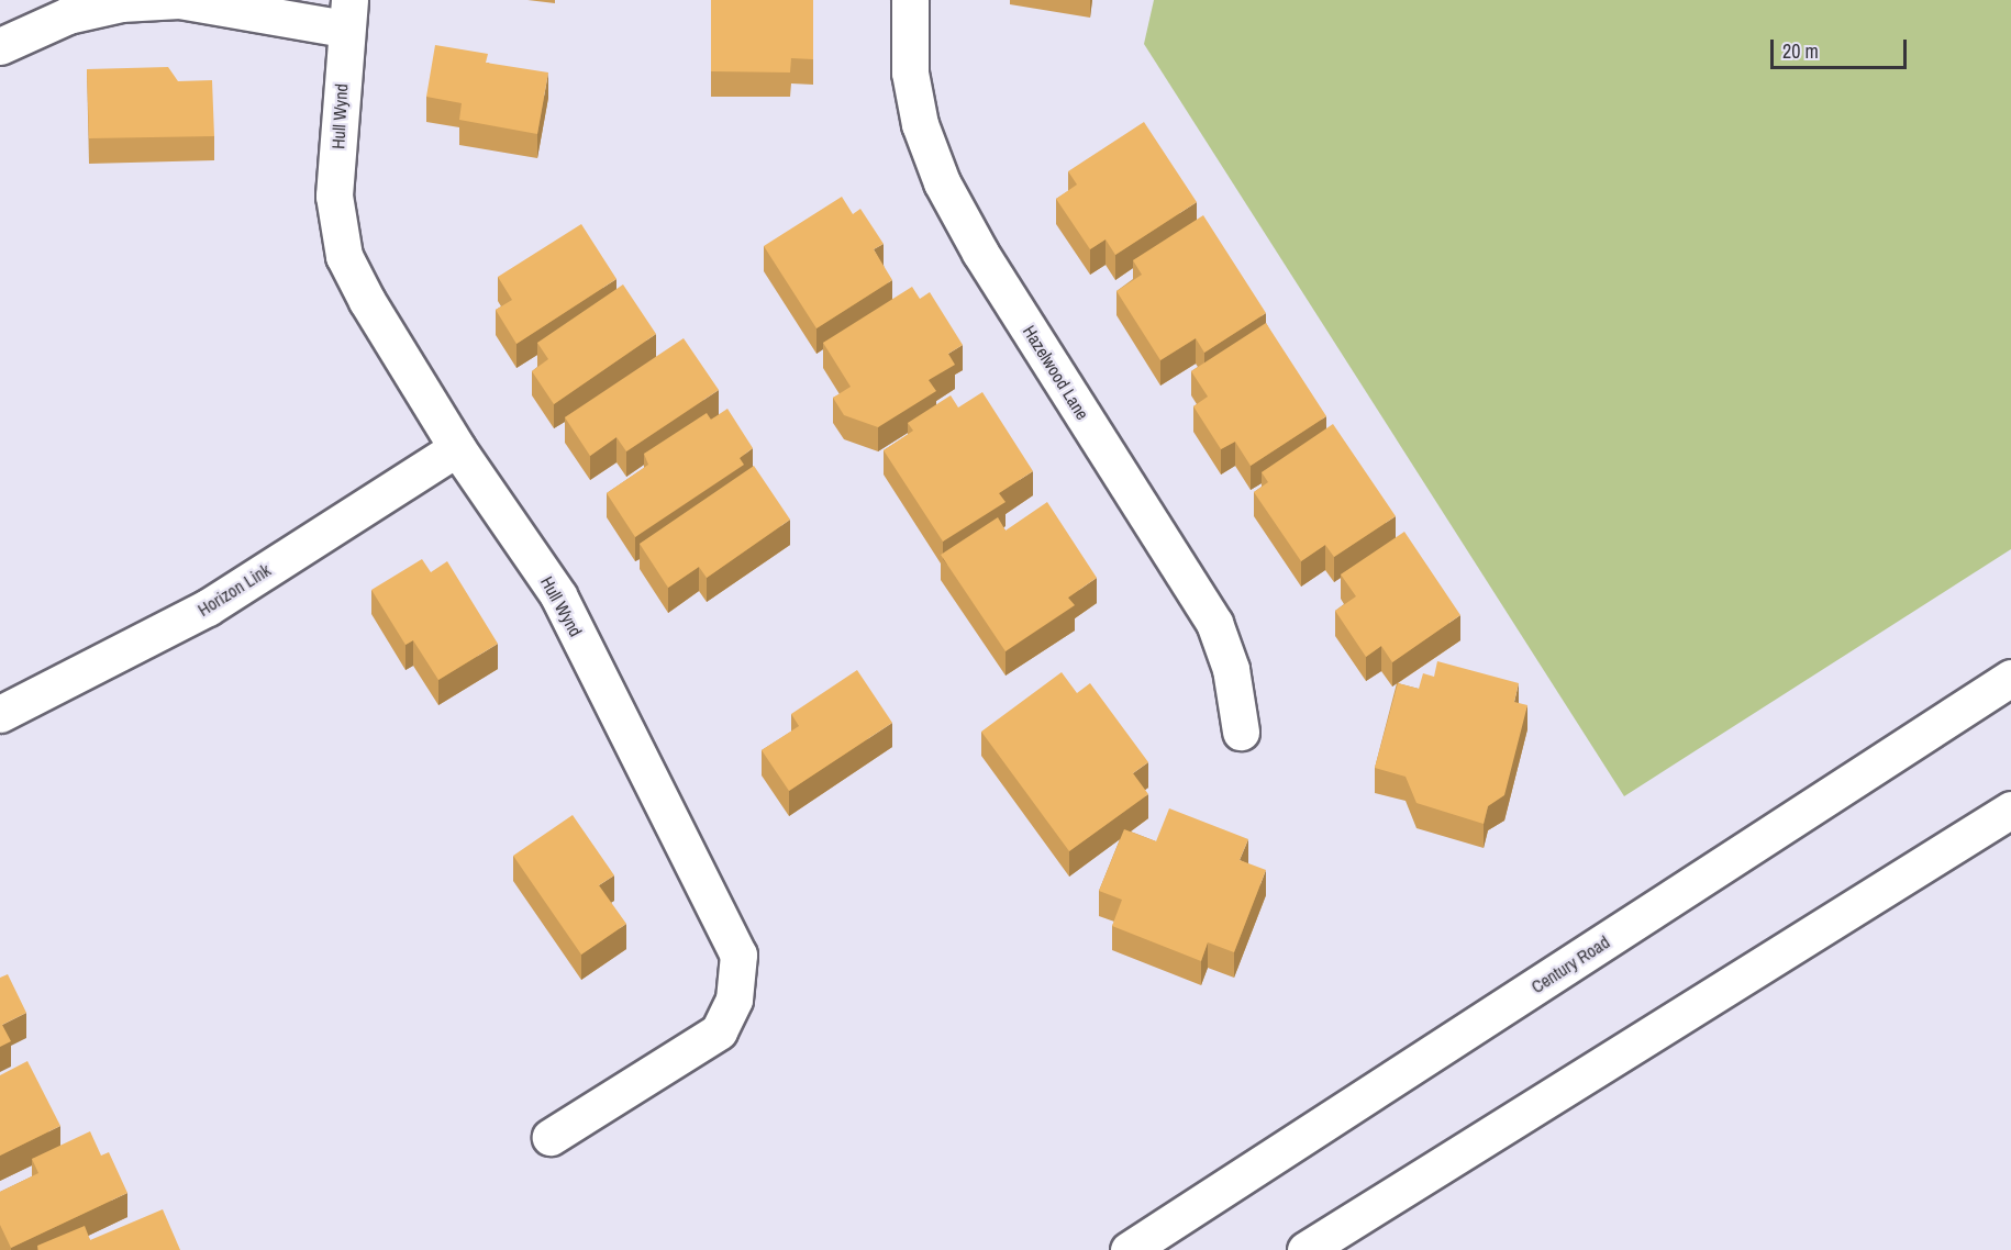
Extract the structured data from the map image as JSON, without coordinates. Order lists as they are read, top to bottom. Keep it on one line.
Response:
{"streets":{"street":["Hull Wynd","Hazelwood Lane","Horizon Link","Century Road"]},"crossings":[["Hull Wynd","Horizon Link"]],"scale_bar":"20 m"}
